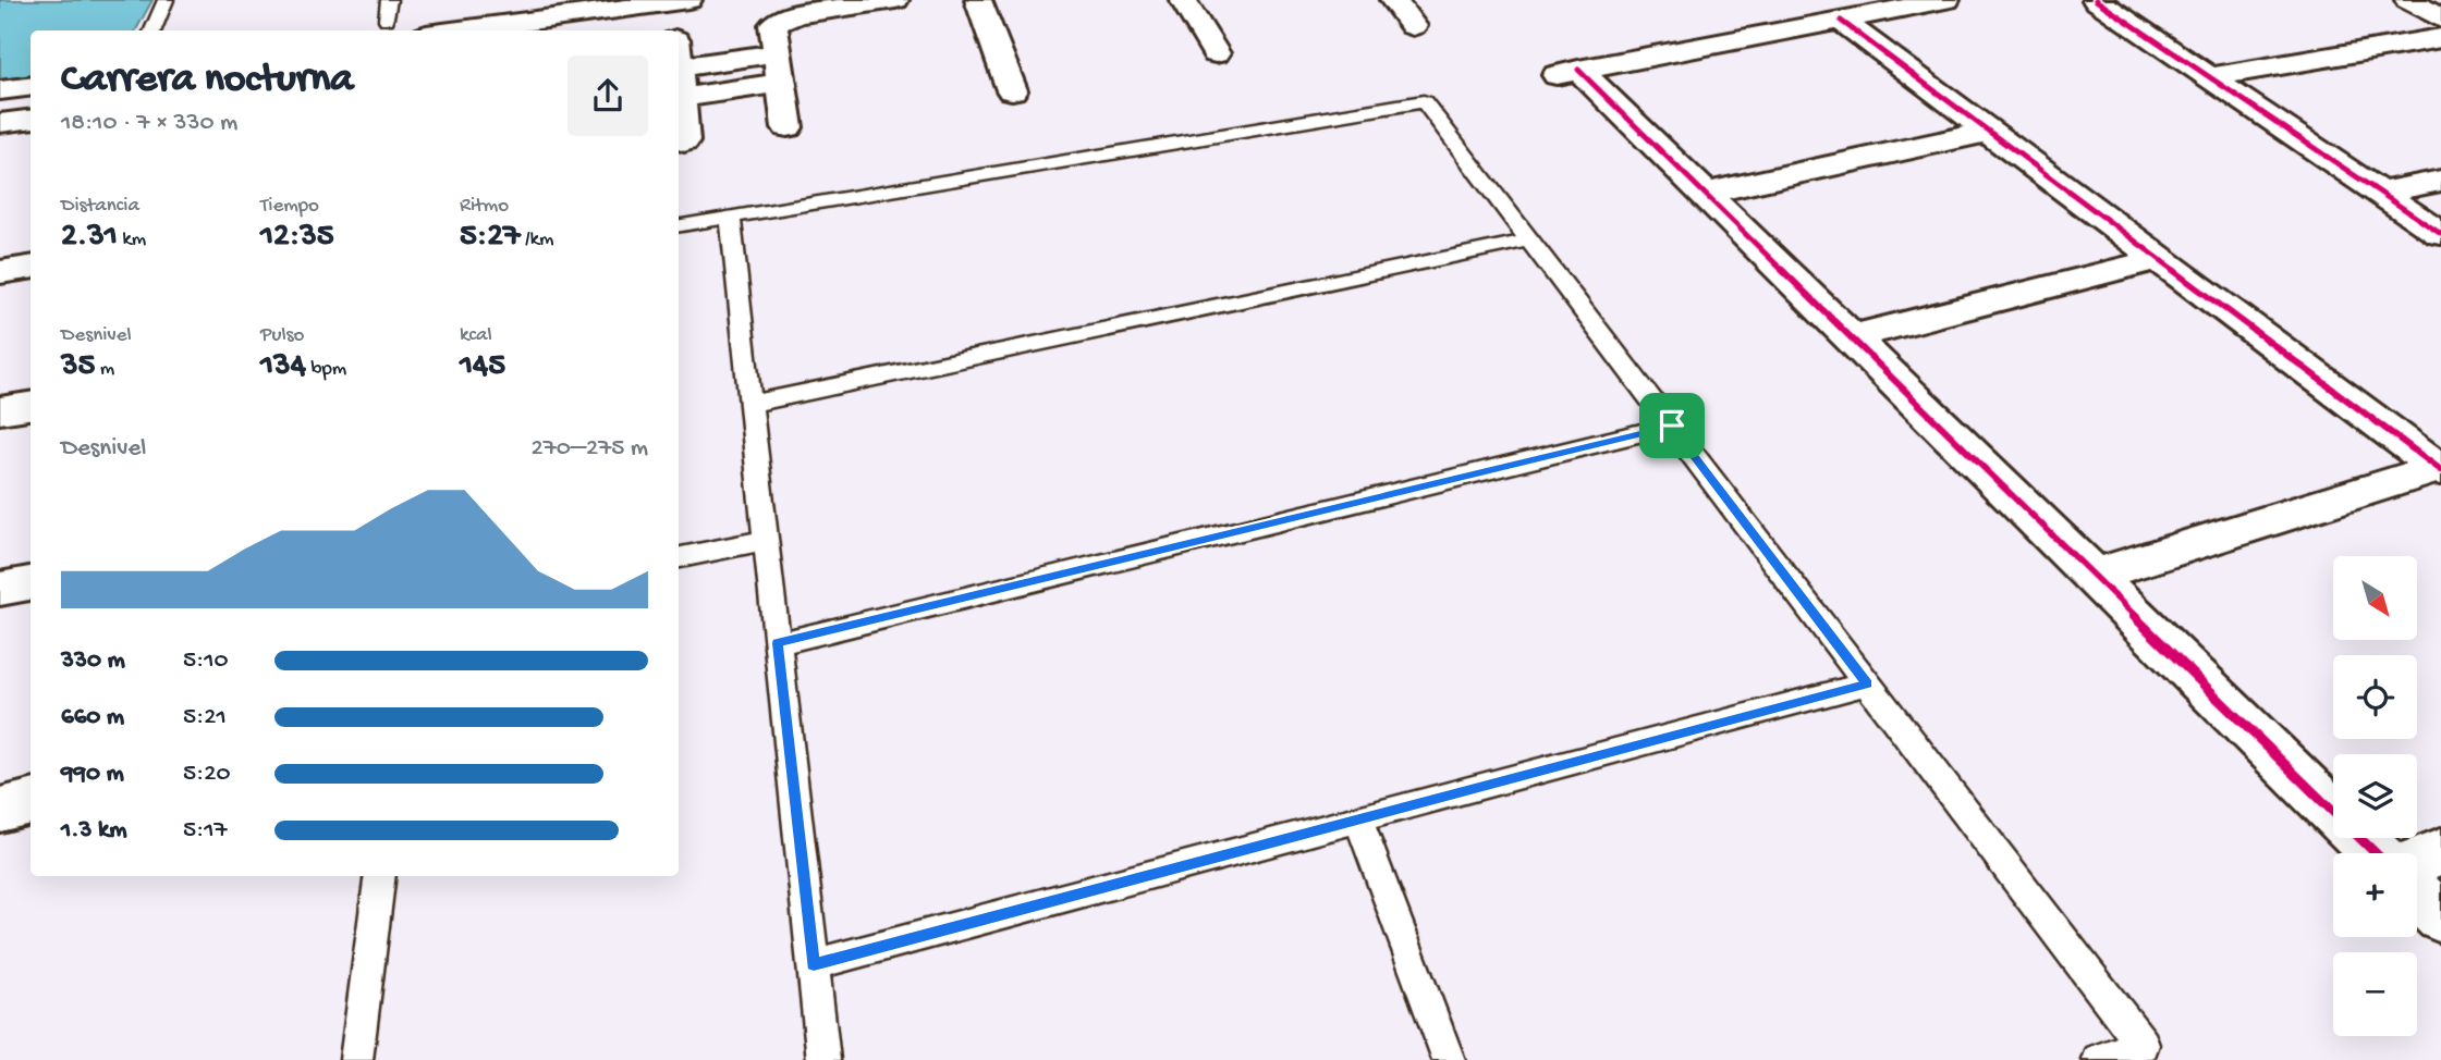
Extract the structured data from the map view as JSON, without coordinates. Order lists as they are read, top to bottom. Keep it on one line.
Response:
{"north":"bottom right","page":{"heading":["Carrera nocturna","18:10 · 7 × 330 m"],"stats":[["Distancia","2.31 km"],["Tiempo","12:35"],["Ritmo","5:27 /km"],["Desnivel","35 m"],["Pulso","134 bpm"],["kcal","145"]],"chart":["Desnivel","270–275 m"],"map_buttons":["+","−"],"list":[{"name":"330 m","note":"5:10"},{"name":"660 m","note":"5:21"},{"name":"990 m","note":"5:20"},{"name":"1.3 km","note":"5:17"}]}}
